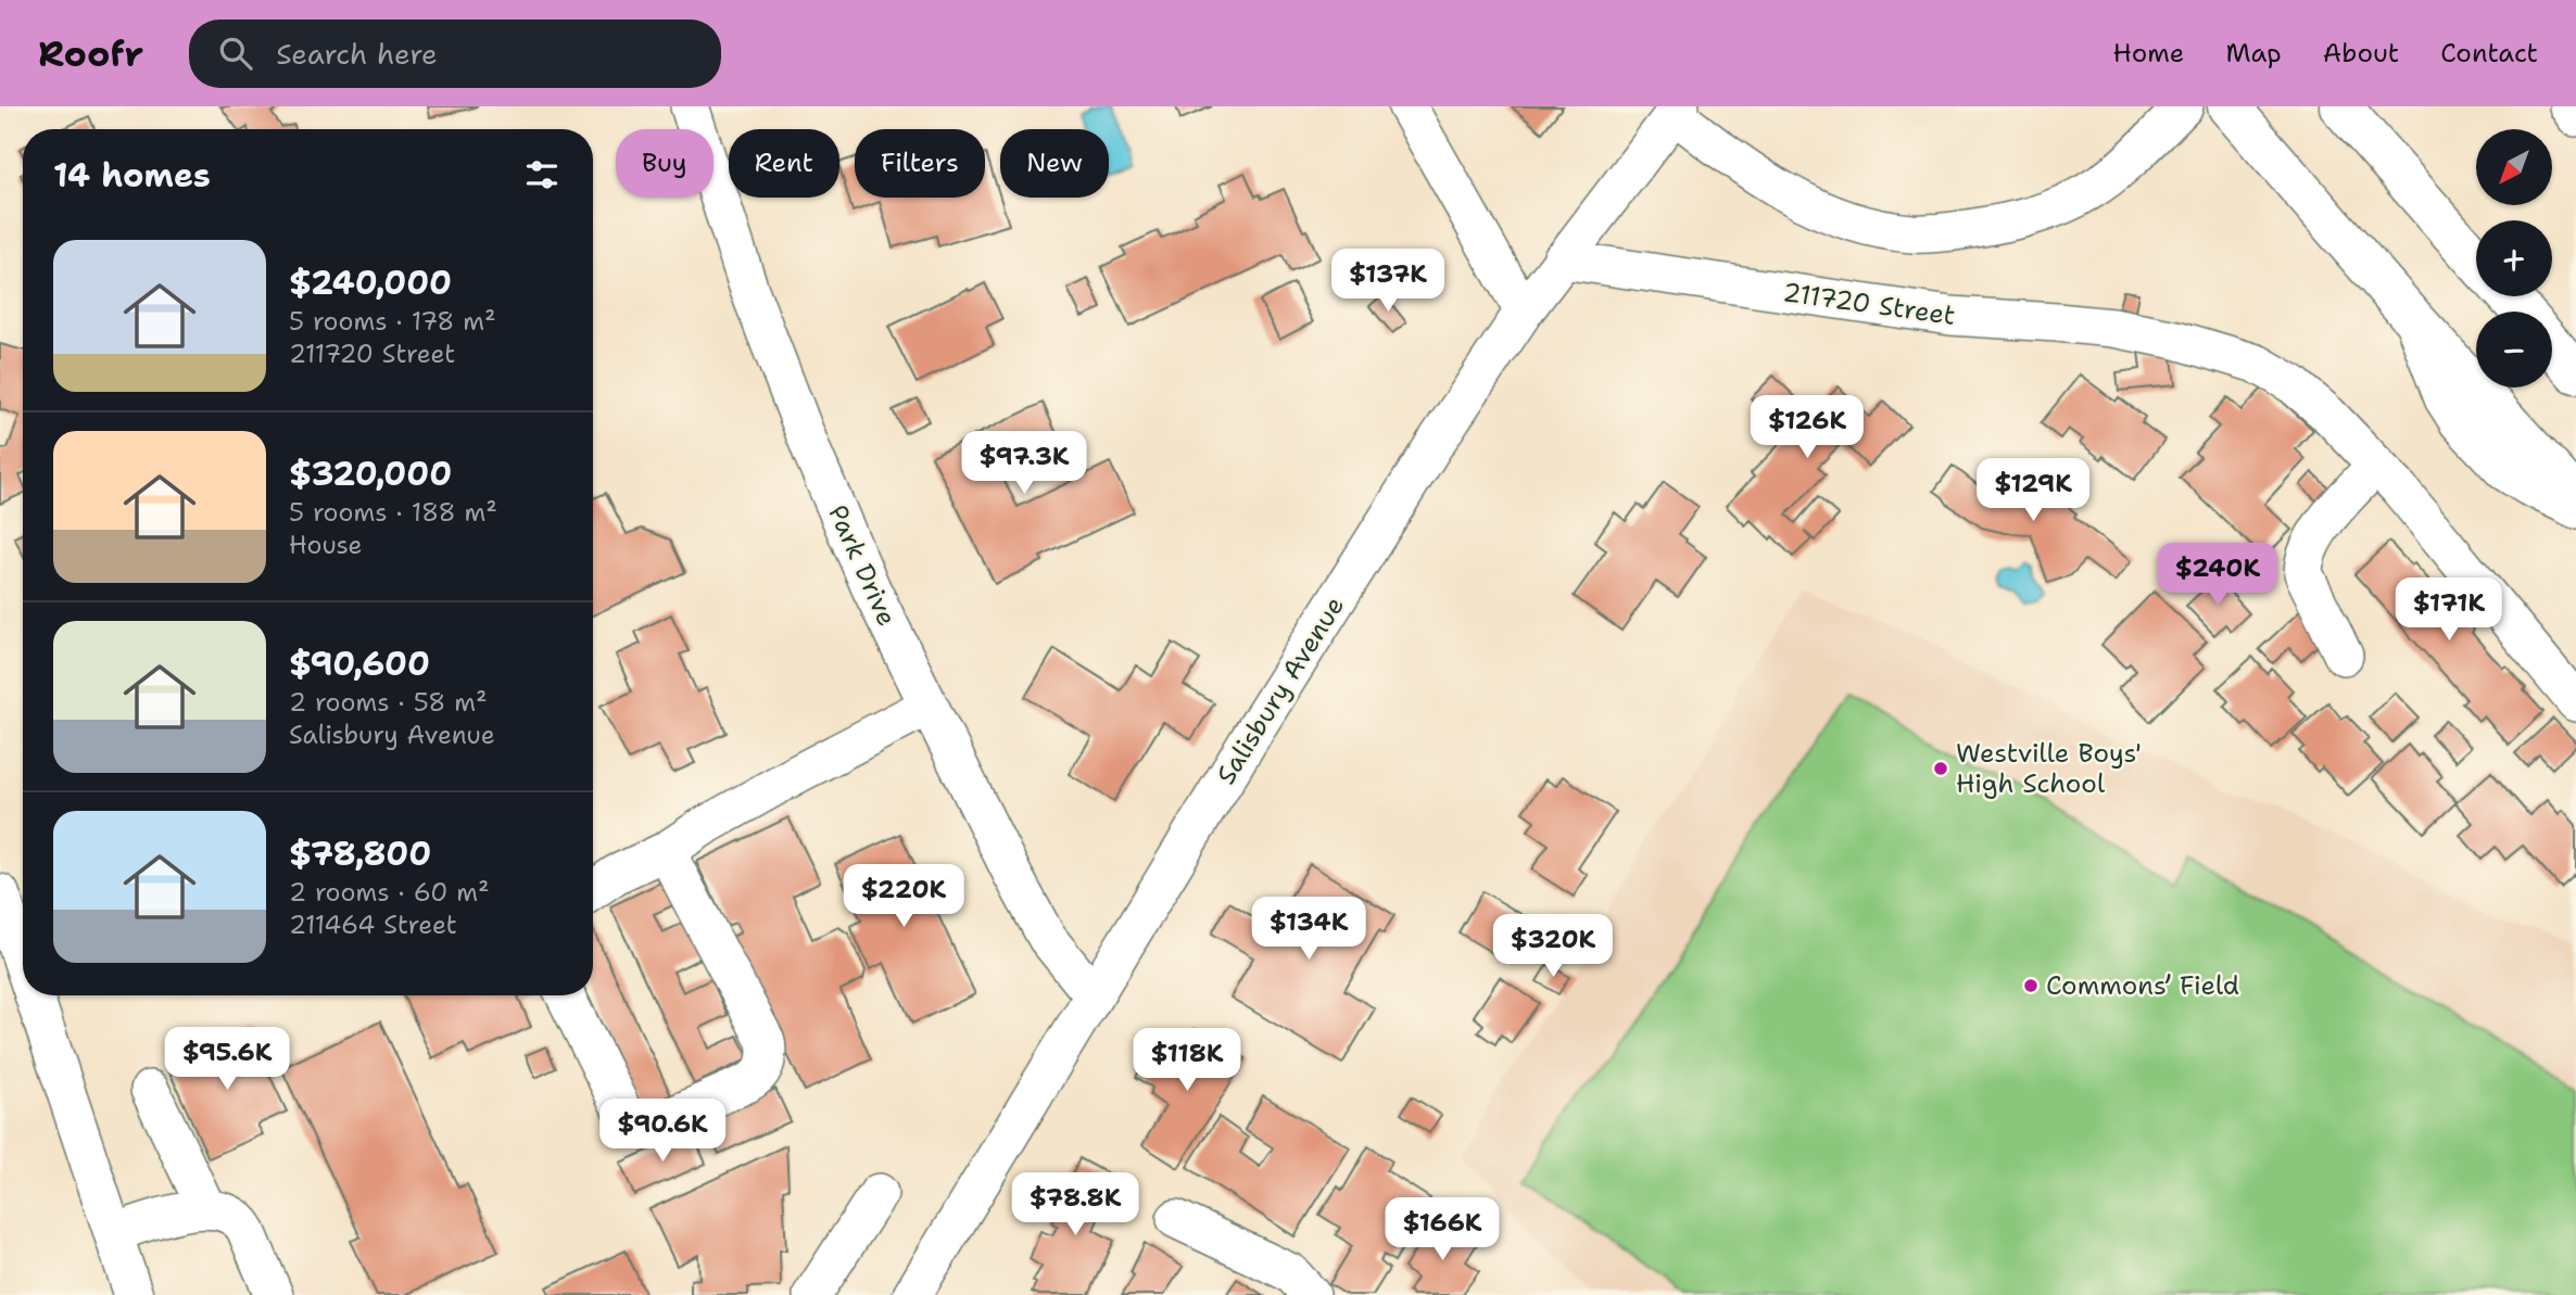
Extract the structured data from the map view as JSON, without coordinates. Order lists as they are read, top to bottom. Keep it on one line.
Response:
{"streets":{"street":["211720 Street","Park Drive","Salisbury Avenue"]},"crossings":[["211720 Street","Salisbury Avenue"],["Park Drive","Salisbury Avenue"]],"places":["Westville Boys' High School","Commons’ Field"],"north":"bottom left","page":{"header":"Roofr","search":"Search here","nav":["Home","Map","About","Contact"],"map_buttons":["+","−"],"chip":["Buy","Rent","Filters","New"],"heading":"14 homes","list":[{"name":"$240,000","note":"5 rooms · 178 m² · 211720 Street"},{"name":"$320,000","note":"5 rooms · 188 m² · House"},{"name":"$90,600","note":"2 rooms · 58 m² · Salisbury Avenue"},{"name":"$78,800","note":"2 rooms · 60 m² · 211464 Street"}],"price":["$137K","$126K","$97.3K","$129K","$240K","$171K","$220K","$134K","$320K","$95.6K","$118K","$90.6K","$78.8K","$166K"]}}
